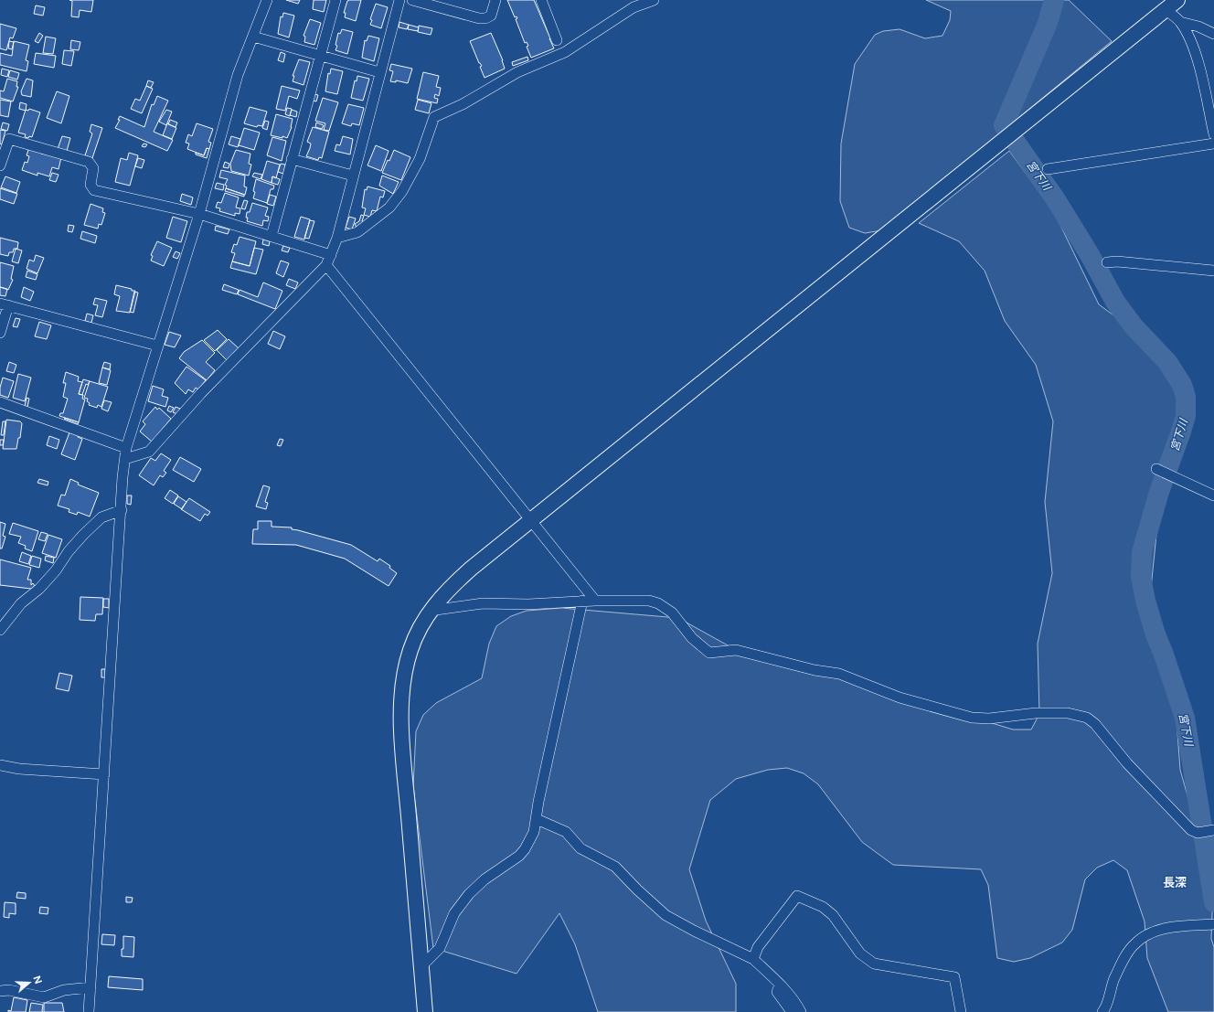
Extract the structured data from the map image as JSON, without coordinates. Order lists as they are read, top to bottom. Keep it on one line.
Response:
{"districts":["長深"],"water":["宮下川"],"north":"right"}
